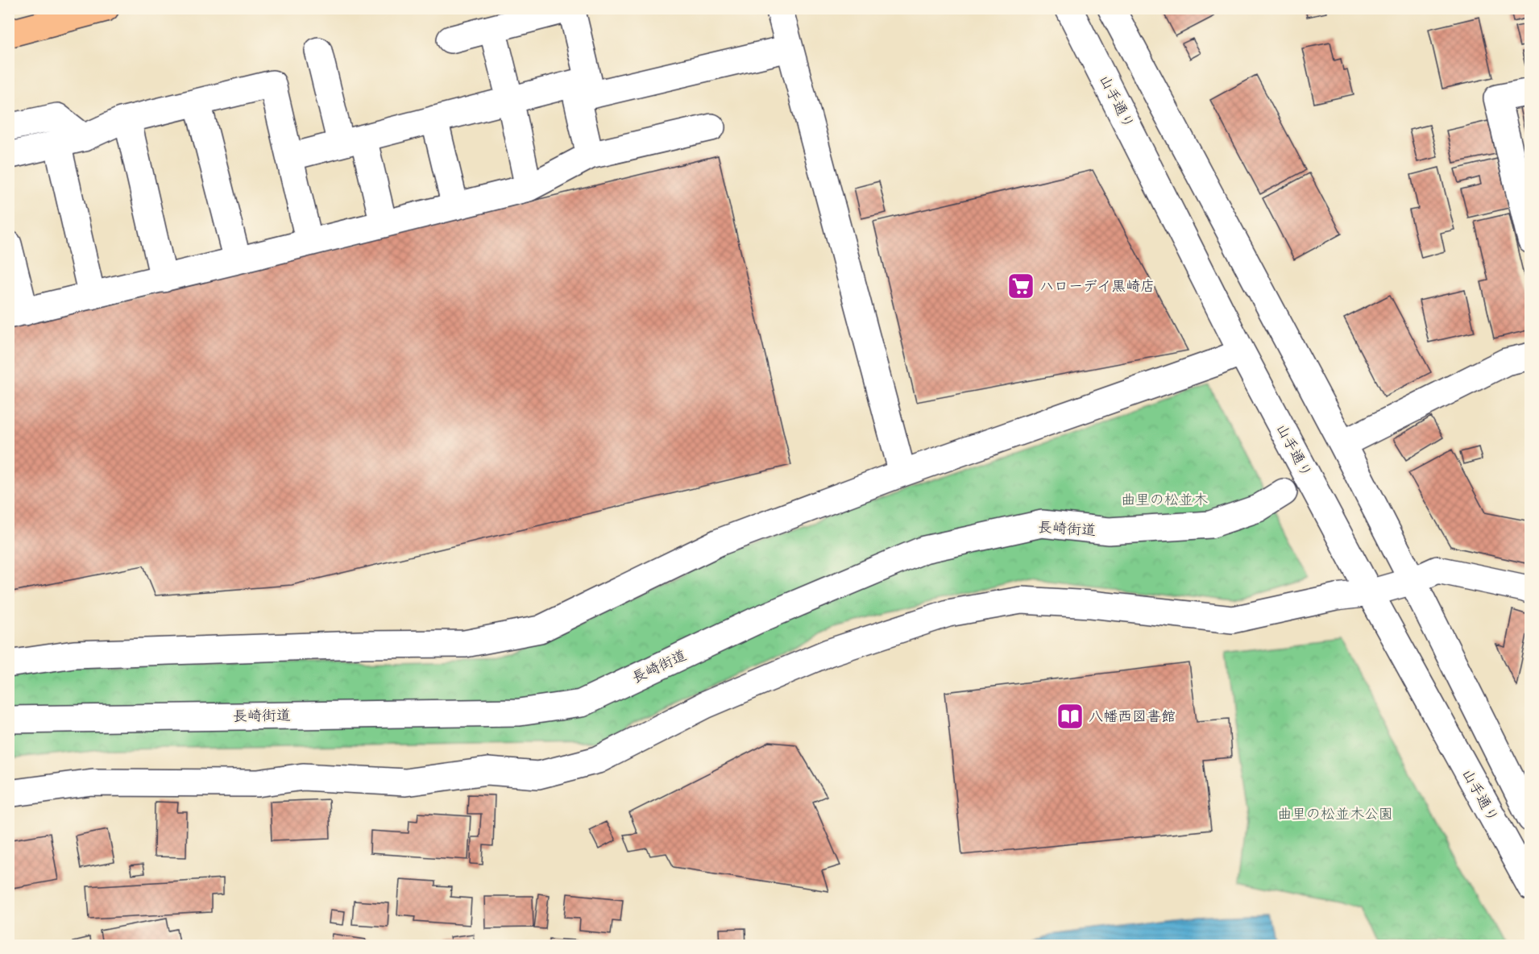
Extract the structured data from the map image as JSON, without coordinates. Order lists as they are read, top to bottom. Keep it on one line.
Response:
{"streets":{"street":["山手通り","長崎街道"]},"parks":["曲里の松並木","曲里の松並木公園"],"places":{"supermarket":["ハローデイ黒崎店"],"library":["八幡西図書館"]}}
